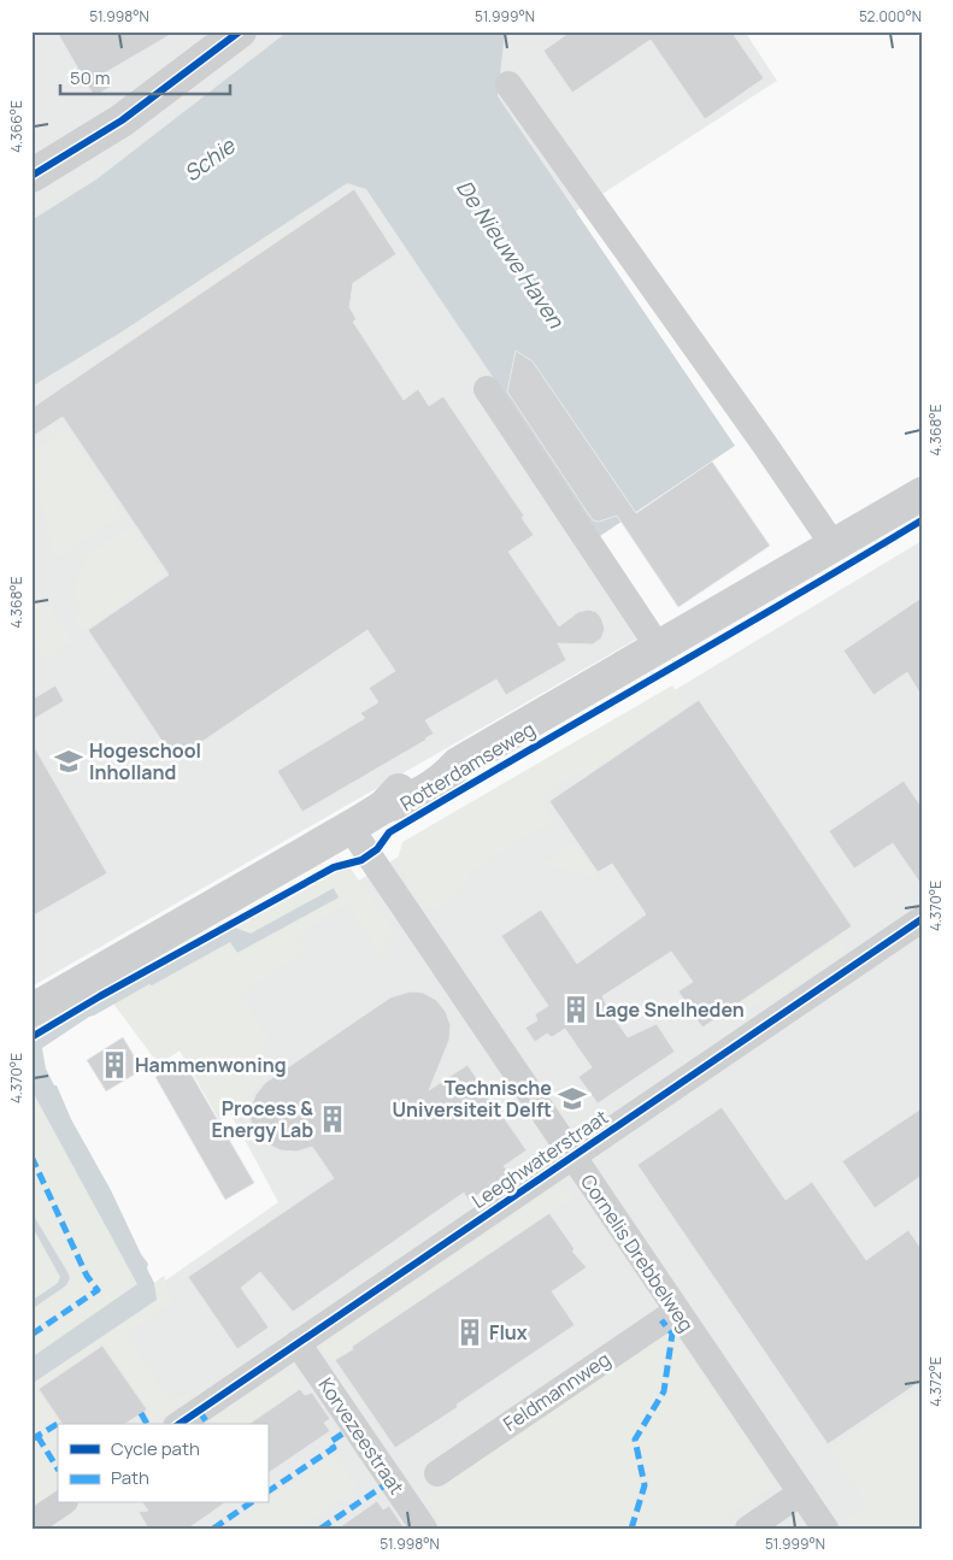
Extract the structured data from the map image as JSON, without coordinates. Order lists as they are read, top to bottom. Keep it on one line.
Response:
{"streets":{"street":["Rotterdamseweg","Leeghwaterstraat","Cornelis Drebbelweg","Feldmannweg","Korvezeestraat"]},"crossings":[["Rotterdamseweg","Cornelis Drebbelweg"],["Leeghwaterstraat","Cornelis Drebbelweg"],["Leeghwaterstraat","Korvezeestraat"],["Cornelis Drebbelweg","Feldmannweg"]],"water":["Schie","De Nieuwe Haven"],"places":{"school or university":["Hogeschool Inholland","Technische Universiteit Delft"],"building":["Lage Snelheden","Hammenwoning","Process & Energy Lab","Flux"]},"legend":["Cycle path","Path"],"scale_bar":"50 m","coordinates":["51.998°N","51.999°N","52.000°N","4.366°E","4.368°E","4.370°E","4.372°E"]}
